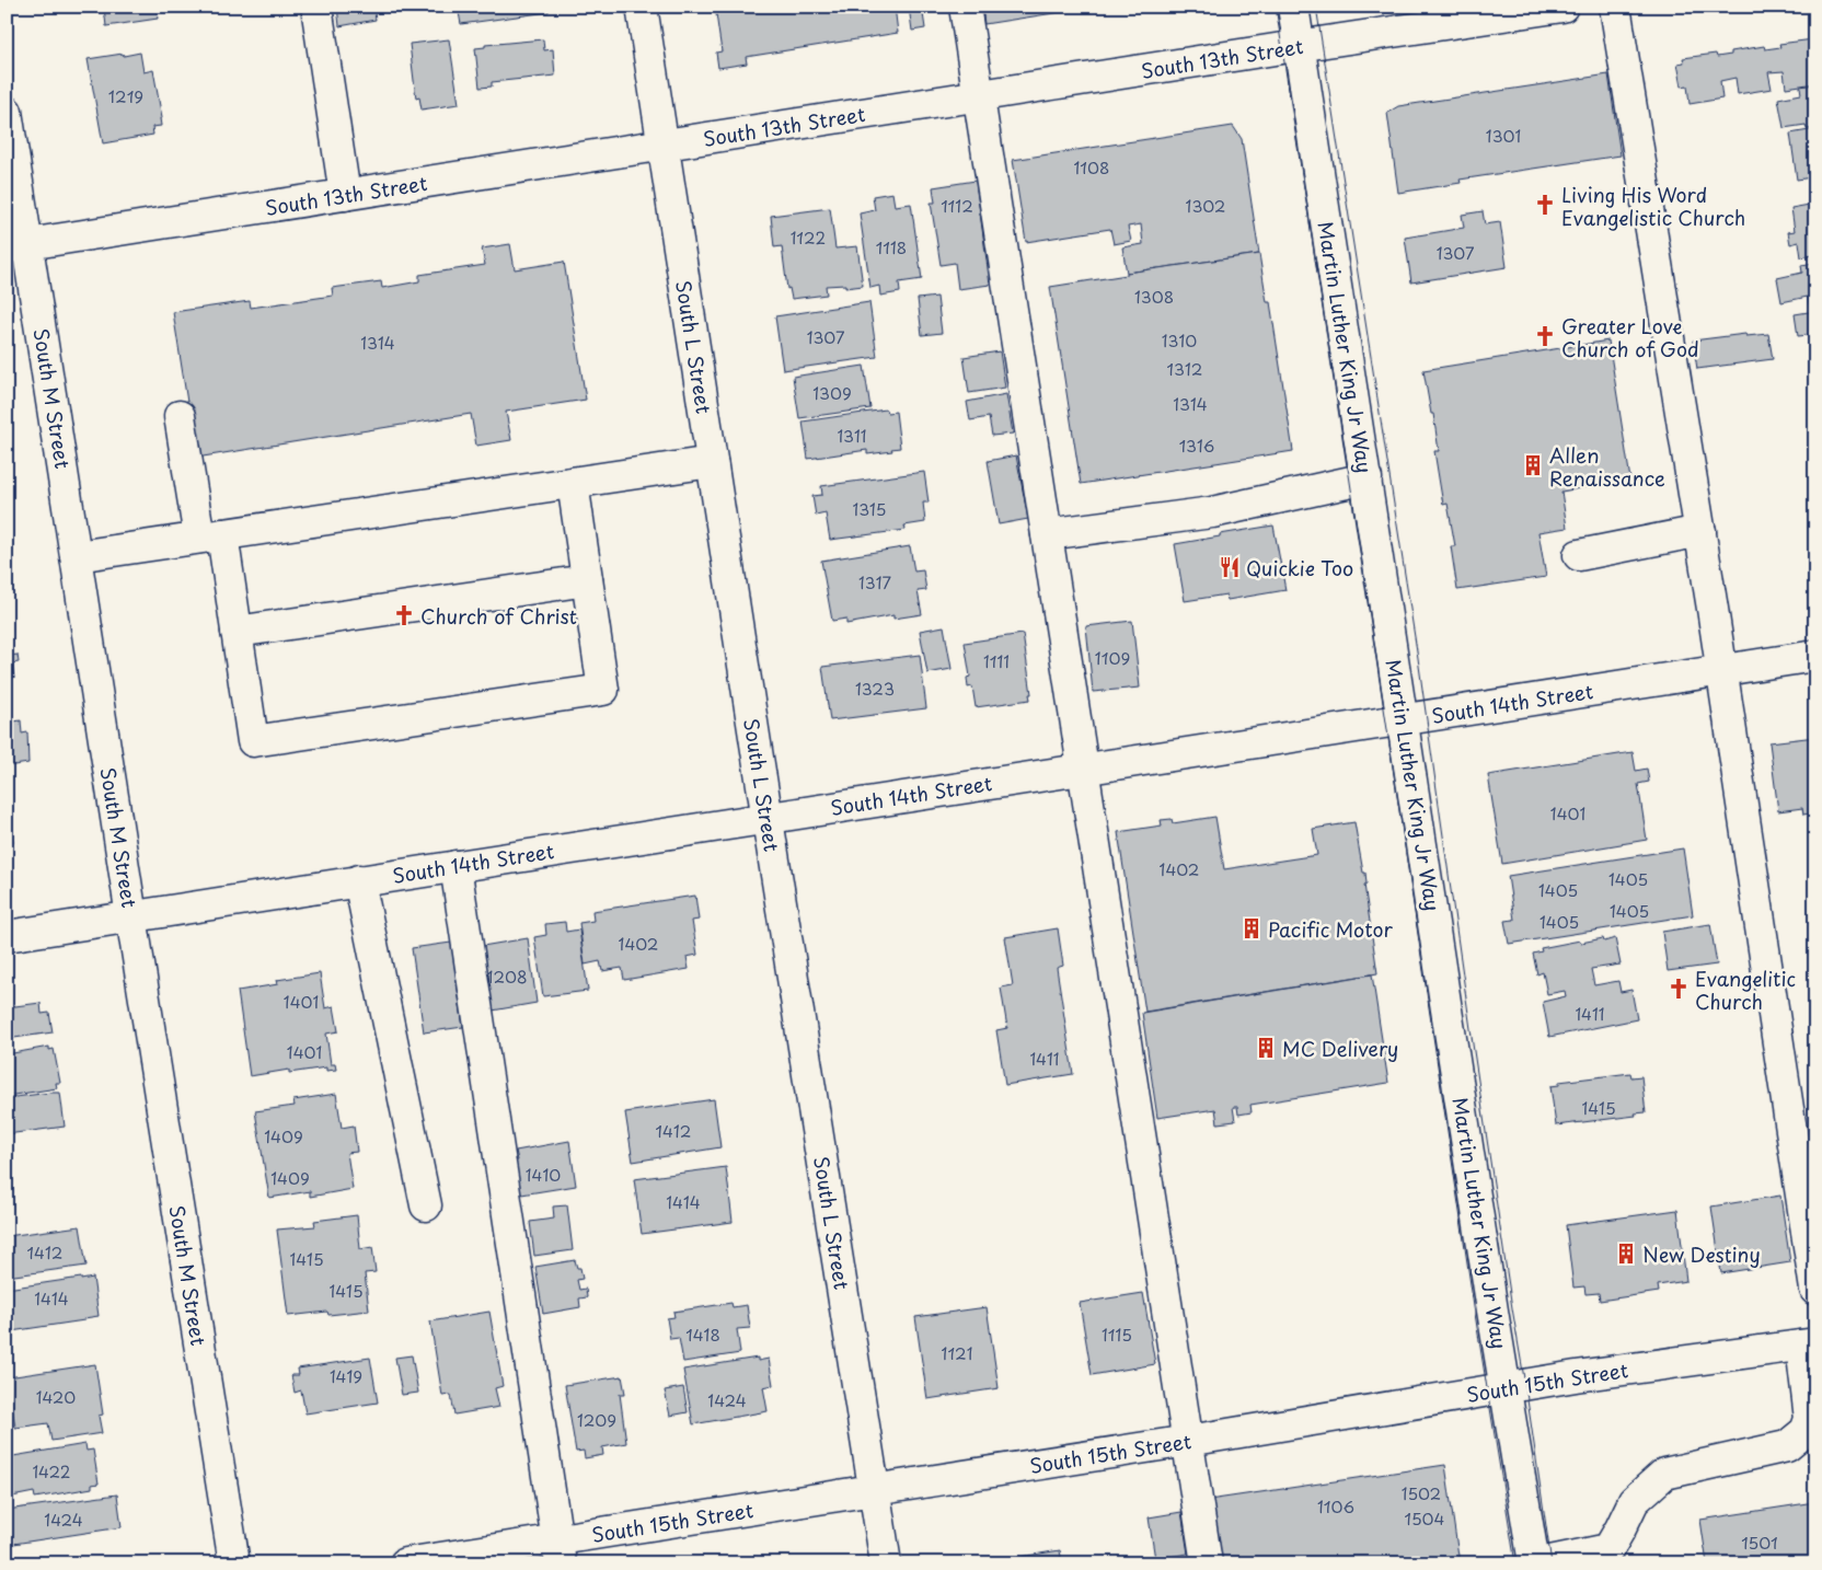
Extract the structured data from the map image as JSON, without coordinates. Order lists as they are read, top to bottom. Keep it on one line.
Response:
{"streets":{"street":["South 13th Street","South L Street","Martin Luther King Jr Way","South M Street","South 14th Street","South 15th Street"]},"crossings":[["South 13th Street","South L Street"],["South 13th Street","Martin Luther King Jr Way"],["South 13th Street","South M Street"],["South L Street","South 14th Street"],["South L Street","South 15th Street"],["Martin Luther King Jr Way","South 14th Street"],["Martin Luther King Jr Way","South 15th Street"],["South M Street","South 14th Street"]],"places":{"church":["Living His Word Evangelistic Church","Greater Love Church of God","Church of Christ","Evangelitic Church"],"building":["Allen Renaissance","Pacific Motor","MC Delivery","New Destiny"],"restaurant":["Quickie Too"]},"house_numbers":["1219","1301","1108","1112","1302","1122","1118","1307","1308","1307","1310","1314","1312","1309","1314","1311","1316","1315","1317","1109","1111","1323","1401","1402","1405","1405","1405","1405","1402","1208","1401","1411","1401","1411","1415","1412","1409","1410","1409","1414","1412","1415","1415","1414","1418","1115","1121","1419","1420","1424","1209","1422","1502","1106","1504","1424","1501"]}
